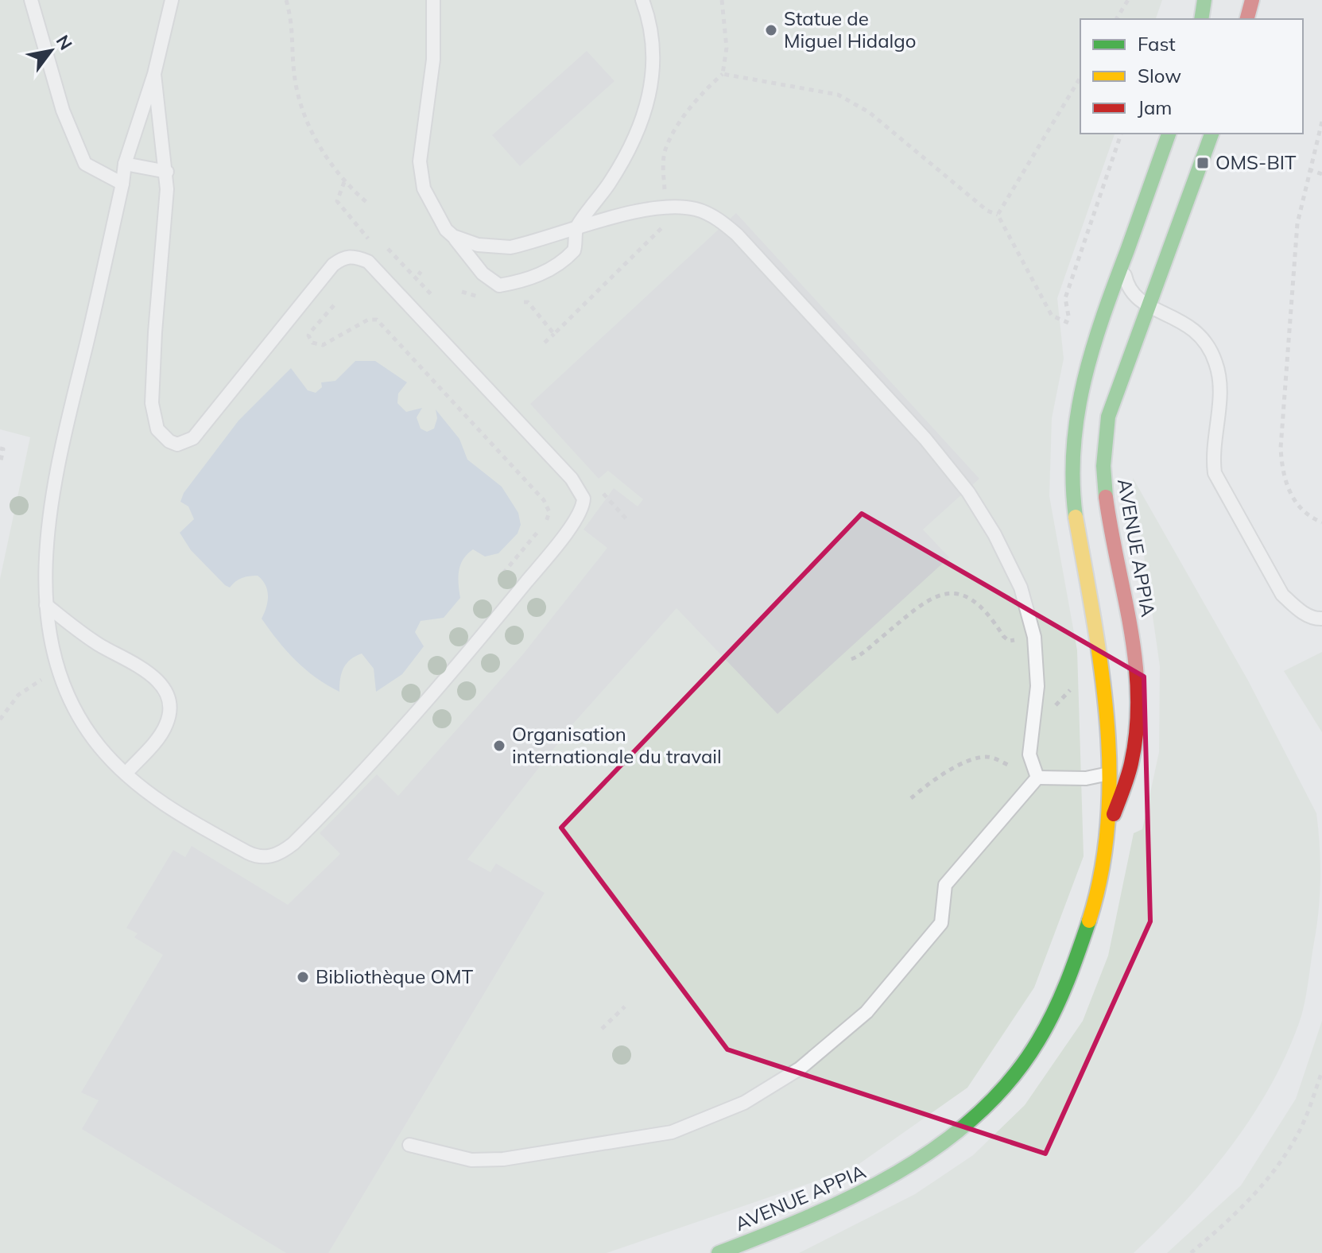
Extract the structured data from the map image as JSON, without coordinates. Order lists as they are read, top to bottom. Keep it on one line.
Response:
{"streets":{"main road":["AVENUE APPIA"]},"places":{"other":["Statue de Miguel Hidalgo","Organisation internationale du travail","Bibliothèque OMT"],"transit":["OMS-BIT"]},"legend":["Fast","Slow","Jam"],"north":"top right"}
